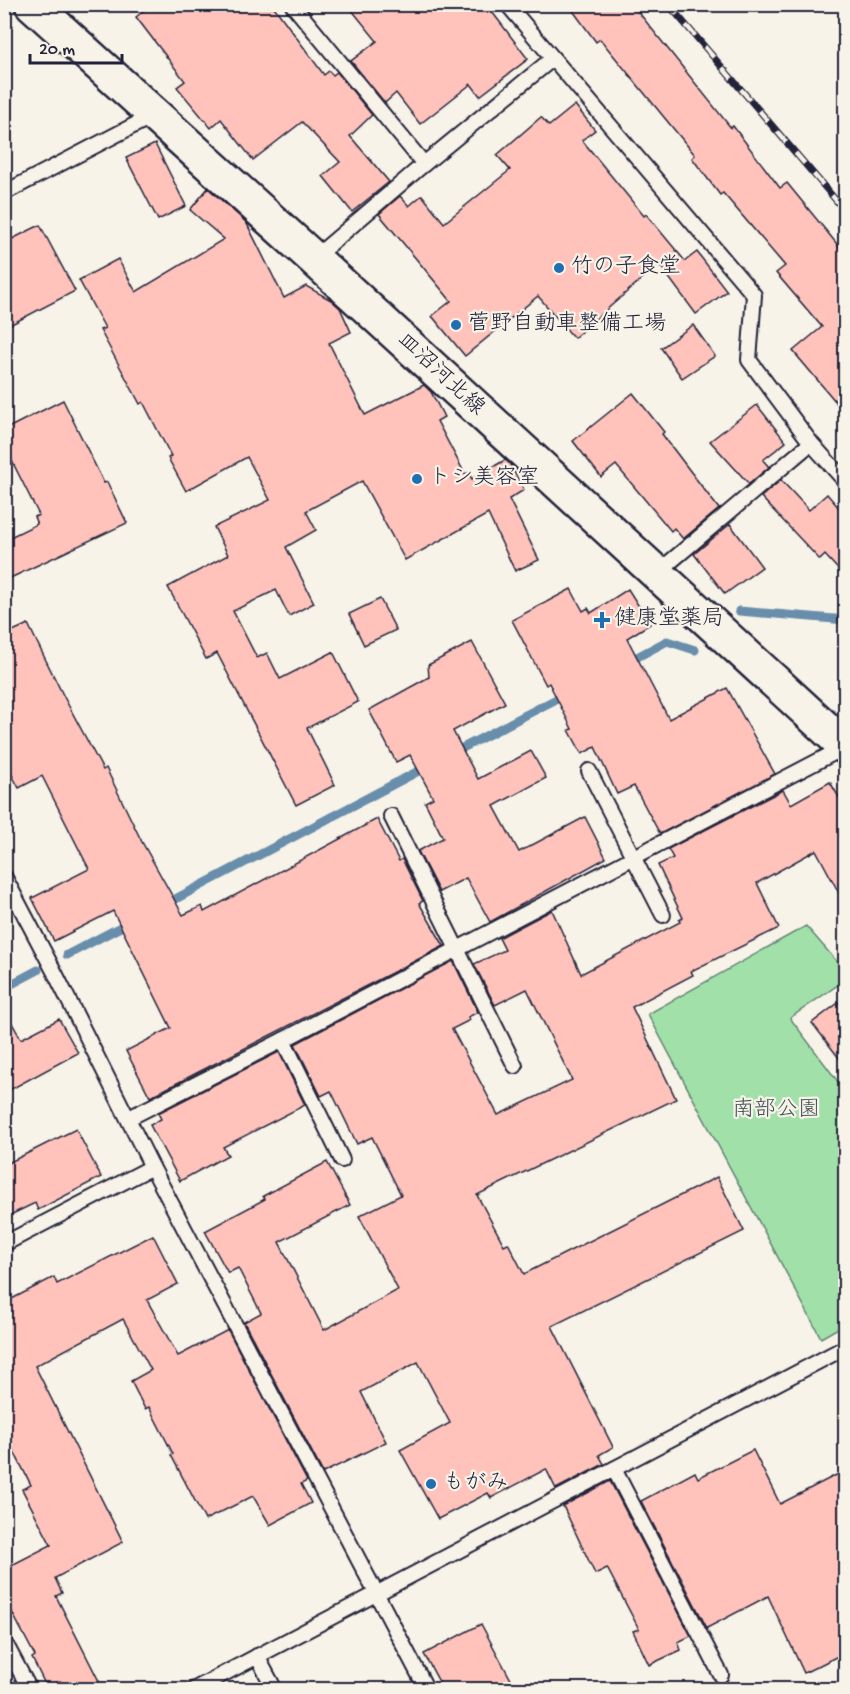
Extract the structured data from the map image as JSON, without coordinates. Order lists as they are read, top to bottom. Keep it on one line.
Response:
{"streets":{"main road":["皿沼河北線"]},"parks":["南部公園"],"places":{"other":["竹の子食堂","菅野自動車整備工場","トシ美容室","もがみ"],"health":["健康堂薬局"]},"scale_bar":"20 m"}
